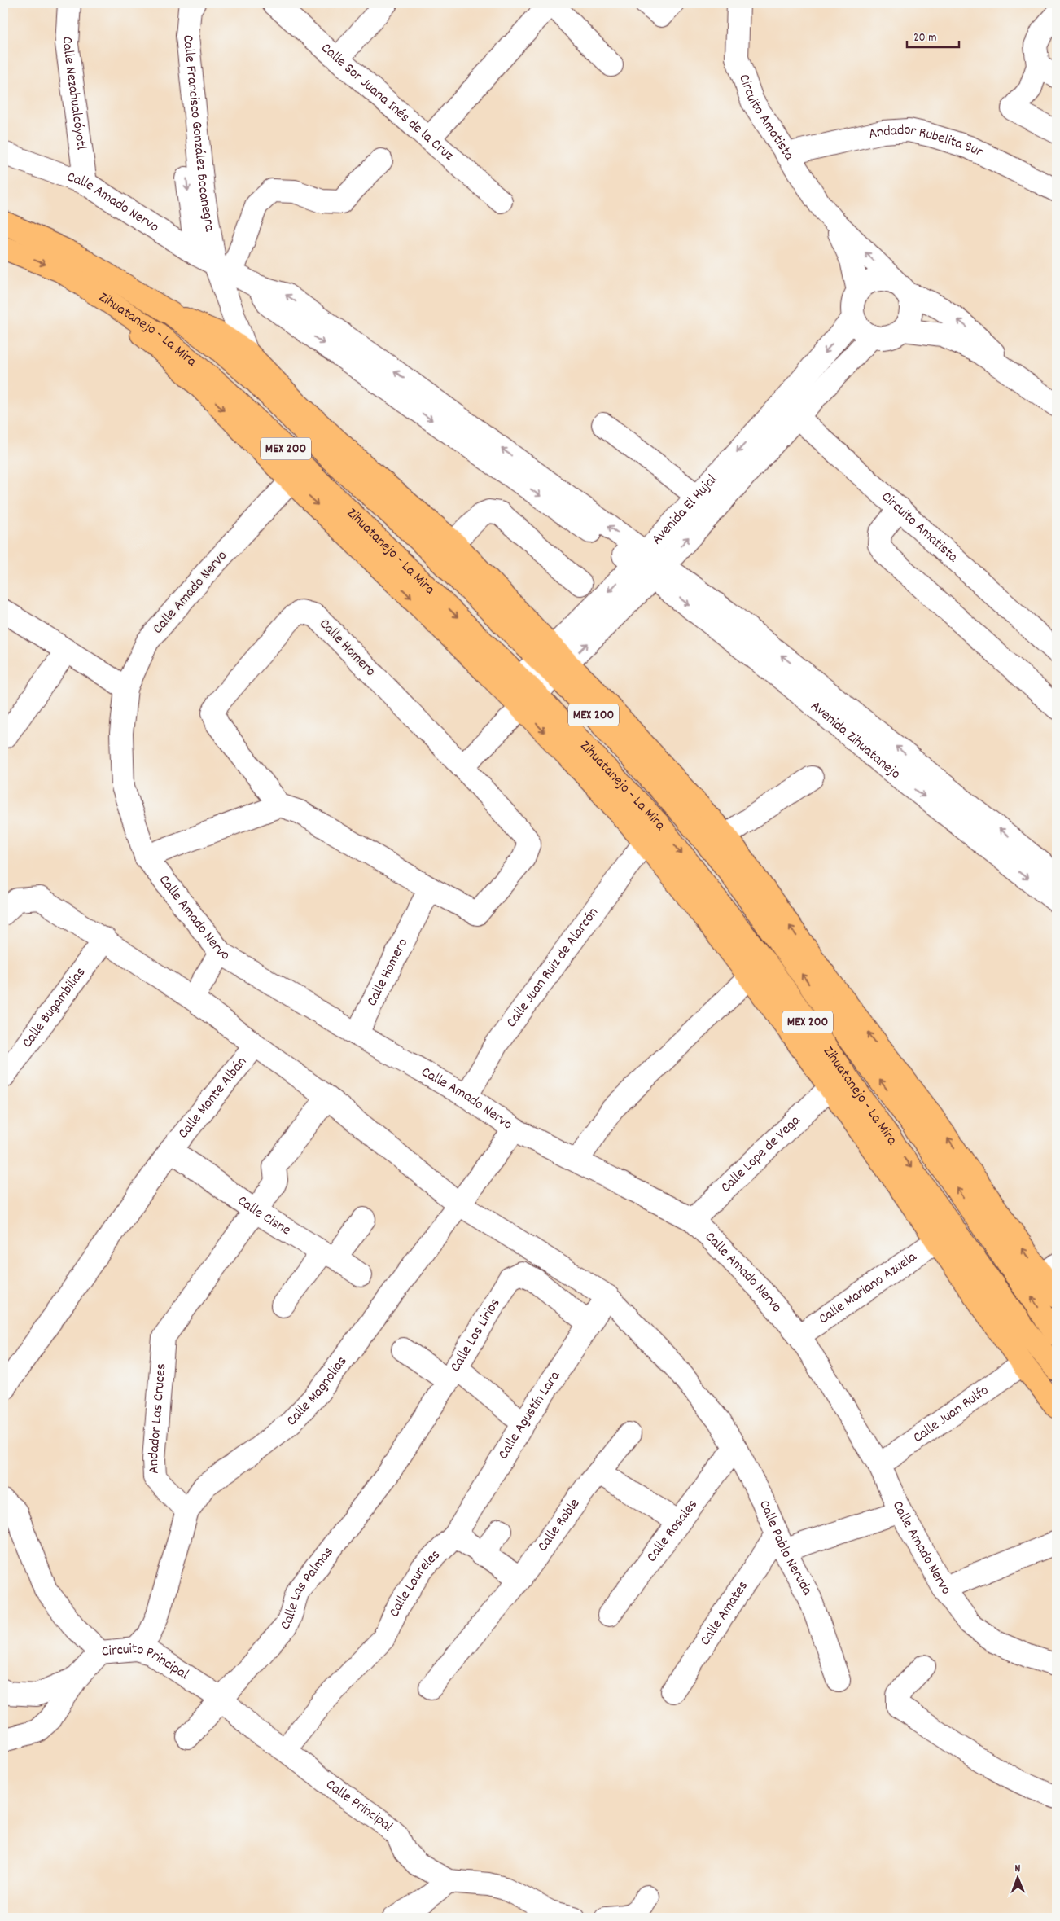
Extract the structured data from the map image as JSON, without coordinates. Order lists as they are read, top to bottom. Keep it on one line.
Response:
{"streets":{"main road":["Zihuatanejo - La Mira","MEX 200"],"street":["Calle Nezahualcóyotl","Calle Sor Juana Inés de la Cruz","Circuito Amatista","Calle Francisco González Bocanegra","Andador Rubelita Sur","Calle Amado Nervo","Avenida El Hujal","Calle Homero","Avenida Zihuatanejo","Calle Juan Ruiz de Alarcón","Calle Bugambilias","Calle Monte Albán","Calle Lope de Vega","Calle Cisne","Calle Mariano Azuela","Calle Los Lirios","Calle Magnolias","Calle Juan Rulfo","Calle Agustín Lara","Andador Las Cruces","Calle Roble","Calle Rosales","Calle Pablo Neruda","Calle Laureles","Calle Las Palmas","Calle Amates","Circuito Principal","Calle Principal"]},"crossings":[["Calle Nezahualcóyotl","Calle Amado Nervo"],["Circuito Amatista","Andador Rubelita Sur"],["Circuito Amatista","Avenida El Hujal"],["Calle Francisco González Bocanegra","Calle Amado Nervo"],["Calle Amado Nervo","Calle Homero"],["Calle Amado Nervo","Avenida Zihuatanejo"],["Calle Amado Nervo","Calle Juan Ruiz de Alarcón"],["Calle Amado Nervo","Calle Lope de Vega"],["Calle Amado Nervo","Calle Mariano Azuela"],["Calle Amado Nervo","Calle Magnolias"],["Calle Amado Nervo","Calle Juan Rulfo"],["Zihuatanejo - La Mira","Avenida El Hujal"],["Avenida El Hujal","Calle Homero"],["Avenida El Hujal","Avenida Zihuatanejo"],["Calle Bugambilias","Calle Pablo Neruda"],["Calle Monte Albán","Calle Cisne"],["Calle Monte Albán","Calle Pablo Neruda"],["Calle Cisne","Andador Las Cruces"],["Calle Los Lirios","Calle Agustín Lara"],["Calle Los Lirios","Calle Las Palmas"],["Calle Magnolias","Andador Las Cruces"],["Calle Magnolias","Calle Pablo Neruda"],["Calle Magnolias","Circuito Principal"],["Calle Agustín Lara","Calle Pablo Neruda"],["Calle Agustín Lara","Calle Laureles"],["Calle Rosales","Calle Pablo Neruda"],["Calle Pablo Neruda","Calle Amates"],["Calle Laureles","Calle Principal"],["Calle Las Palmas","Circuito Principal"],["Circuito Principal","Calle Principal"]],"scale_bar":"20 m","north":"top"}
